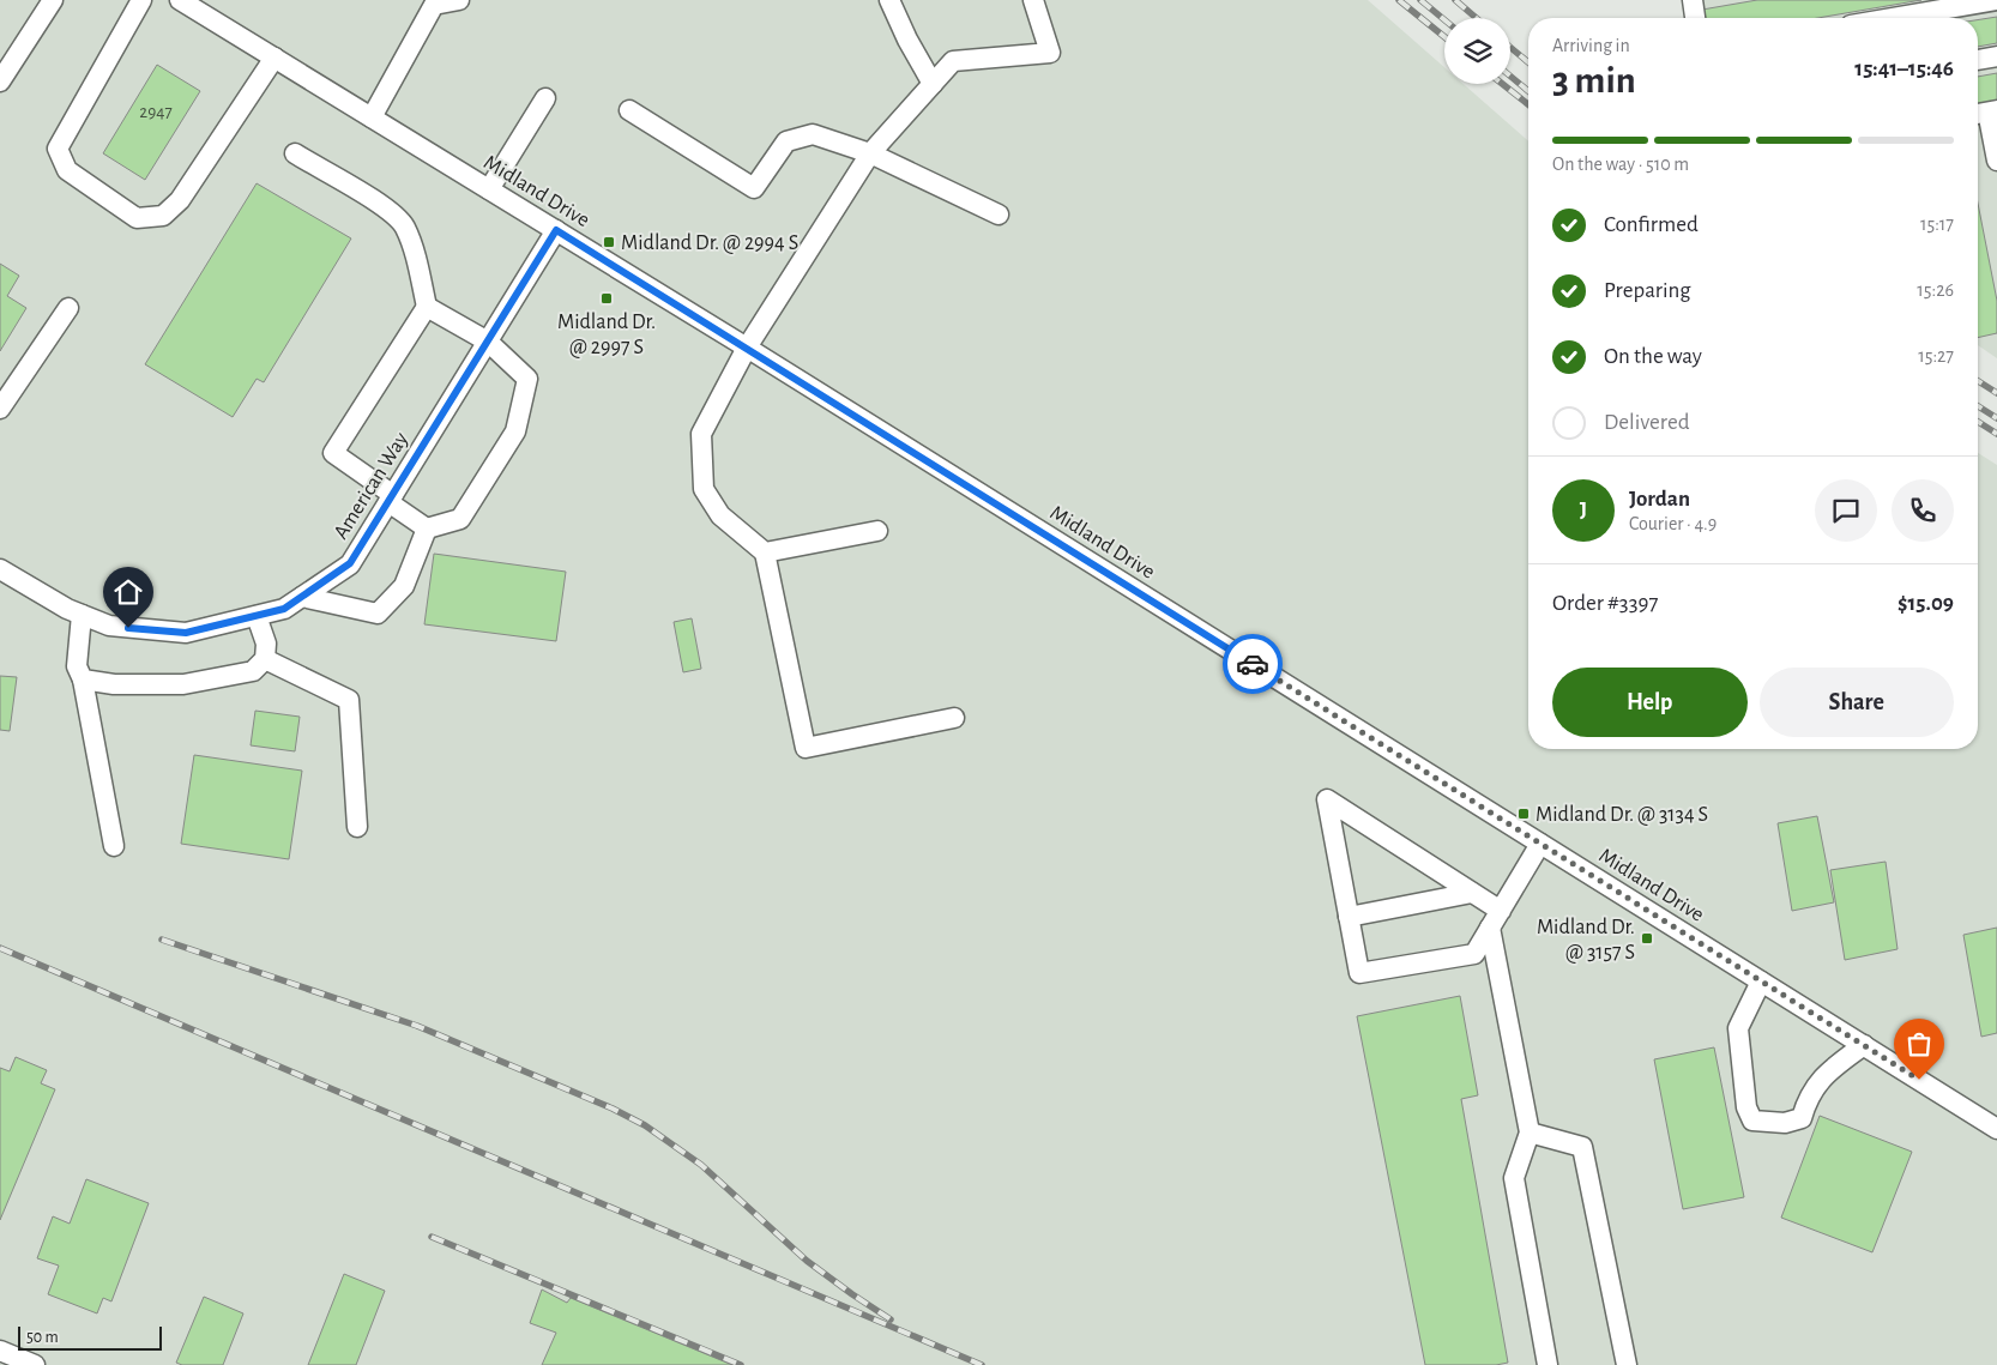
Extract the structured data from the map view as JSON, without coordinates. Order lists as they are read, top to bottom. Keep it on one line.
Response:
{"streets":{"street":["Midland Drive","American Way"]},"crossings":[["Midland Drive","American Way"]],"places":{"transit":["Midland Dr. @ 2994 S","Midland Dr. @ 2997 S","Midland Dr. @ 3134 S","Midland Dr. @ 3157 S"]},"house_numbers":["2947"],"scale_bar":"50 m","page":{"heading":["3 min","Arriving in","15:41–15:46"],"panel":["Jordan","Courier · 4.9","Order #3397","$15.09"],"bar":"On the way · 510 m","list":[["Confirmed","15:17"],["Preparing","15:26"],["On the way","15:27"],"Delivered"],"round":"J","buttons":["Help","Share"],"scale":"50 m"}}
